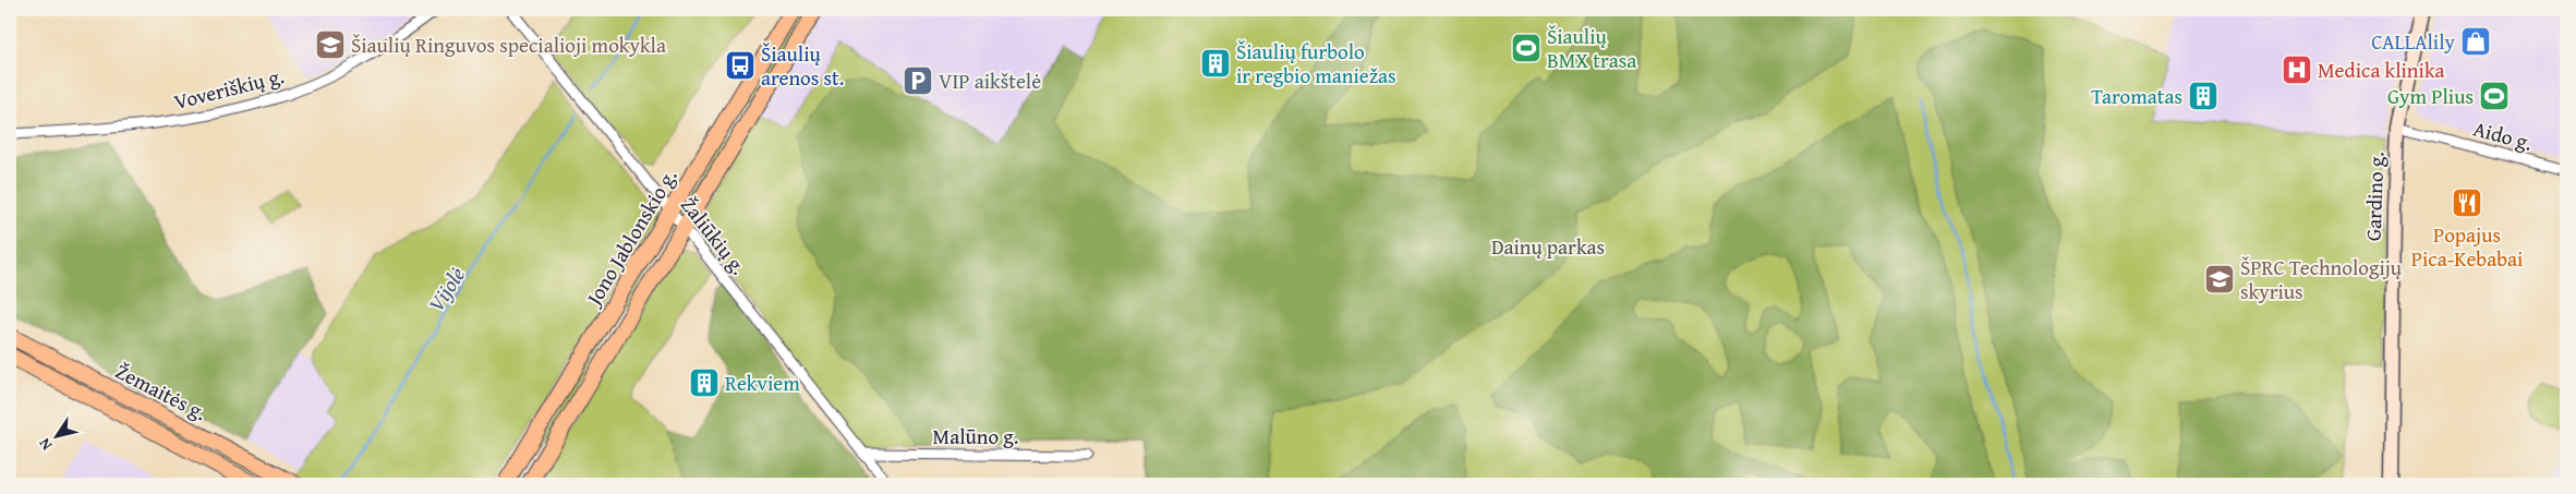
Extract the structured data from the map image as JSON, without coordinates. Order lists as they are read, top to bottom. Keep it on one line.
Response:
{"streets":{"main road":["Gardino g.","Jono Jablonskio g.","Žemaitės g."],"street":["Voveriškių g.","Aido g.","Žaliūkių g.","Malūno g."]},"crossings":[["Aido g.","Gardino g."],["Žaliūkių g.","Jono Jablonskio g."],["Žaliūkių g.","Malūno g."]],"water":["Vijolė"],"parks":["Dainų parkas"],"places":{"shop":["CALLAlily"],"school or university":["Šiaulių Ringuvos specialioji mokykla","ŠPRC Technologijų skyrius"],"sports":["Šiaulių BMX trasa","Gym Plius"],"building":["Šiaulių furbolo ir regbio maniežas","Taromatas","Rekviem"],"bus stop":["Šiaulių arenos st."],"hospital":["Medica klinika"],"parking":["VIP aikštelė"],"restaurant":["Popajus Pica-Kebabai"]},"north":"bottom left"}
